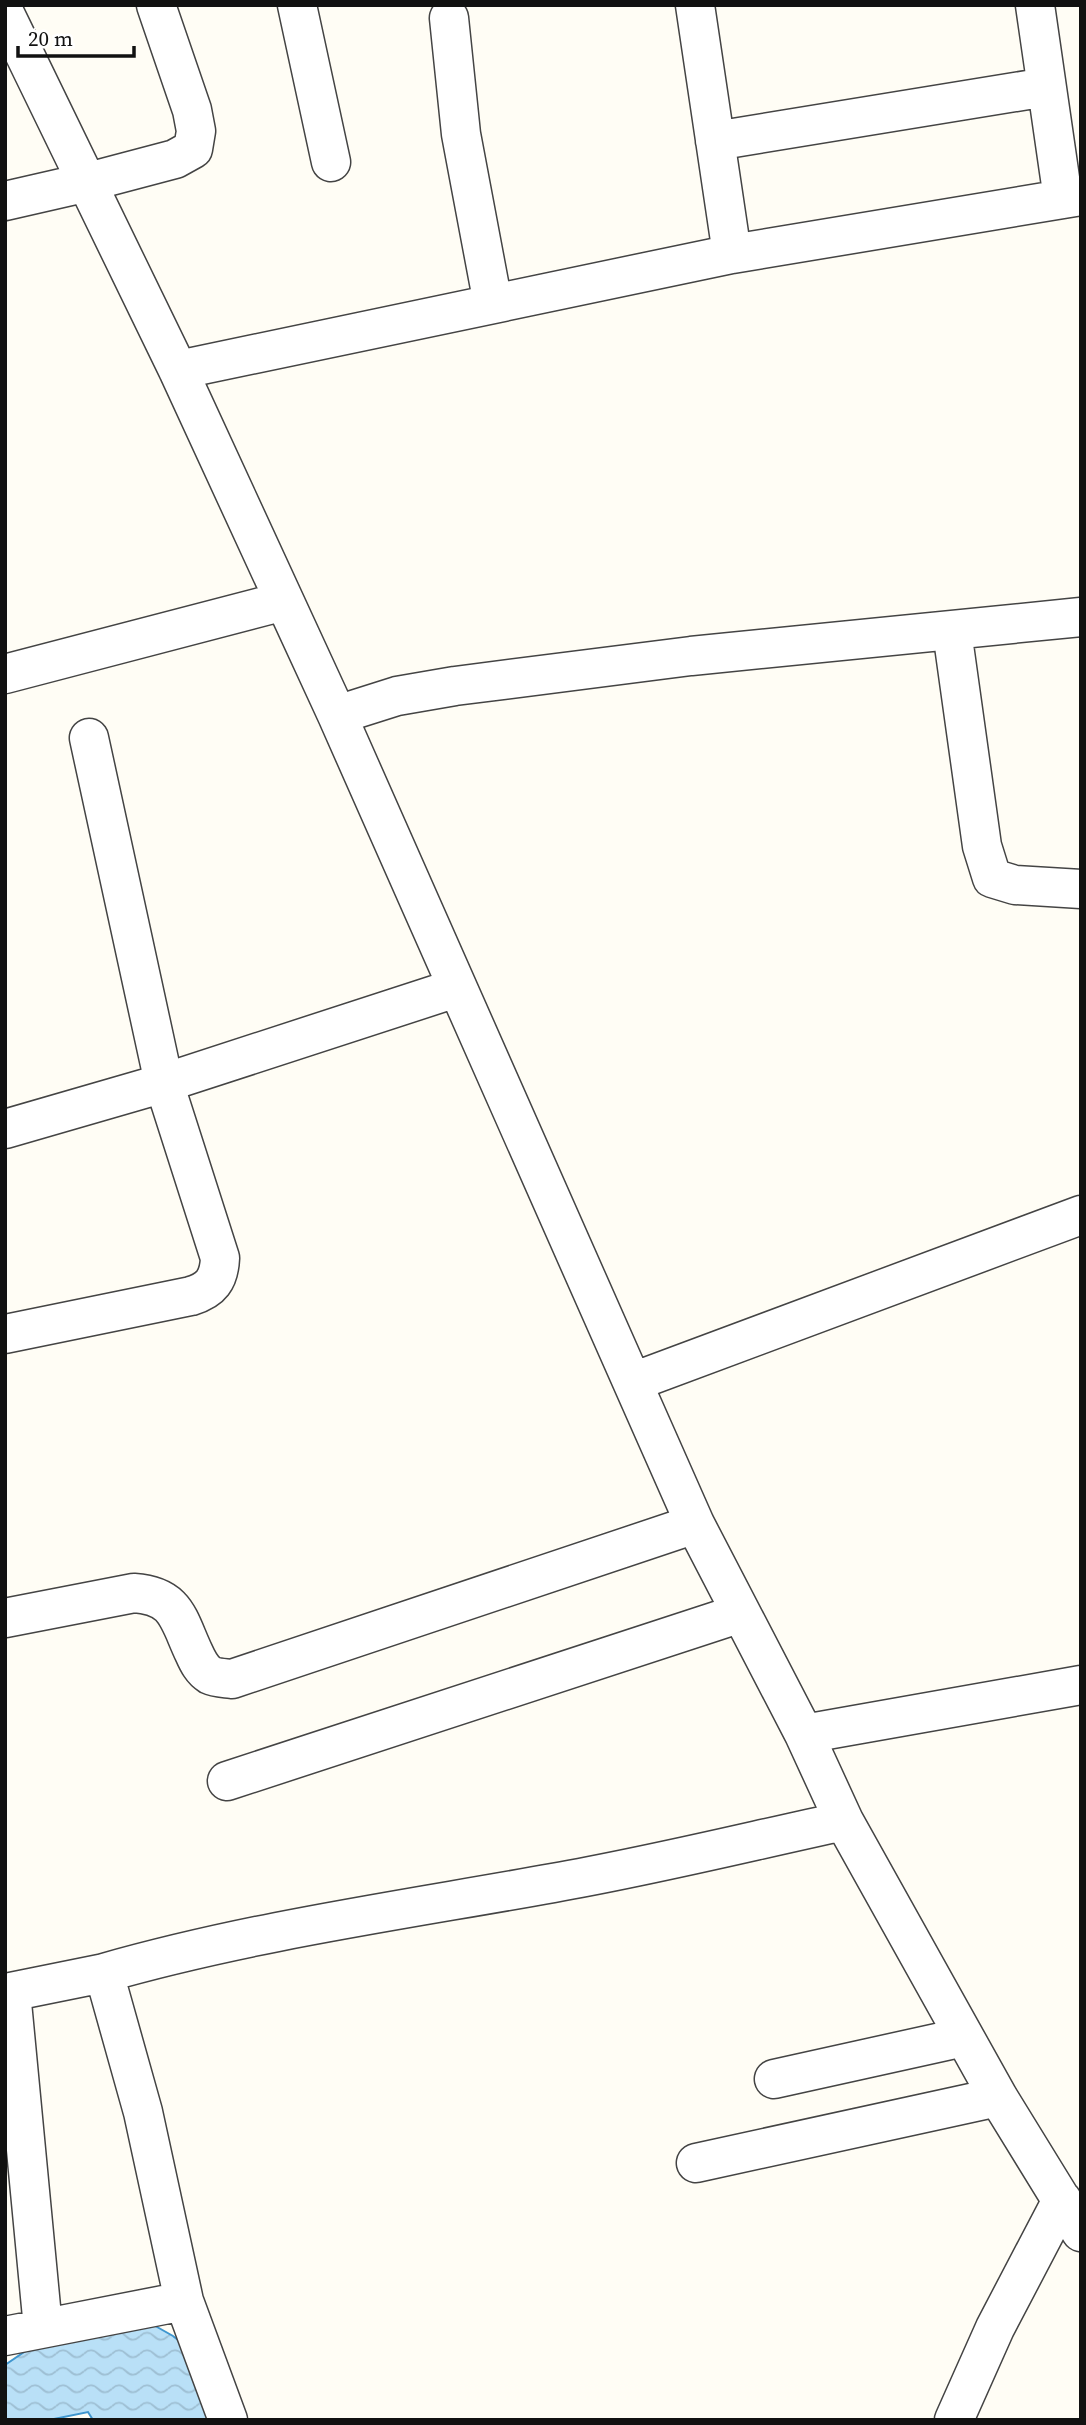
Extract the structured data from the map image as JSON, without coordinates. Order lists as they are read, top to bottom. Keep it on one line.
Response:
{"scale_bar":"20 m"}
